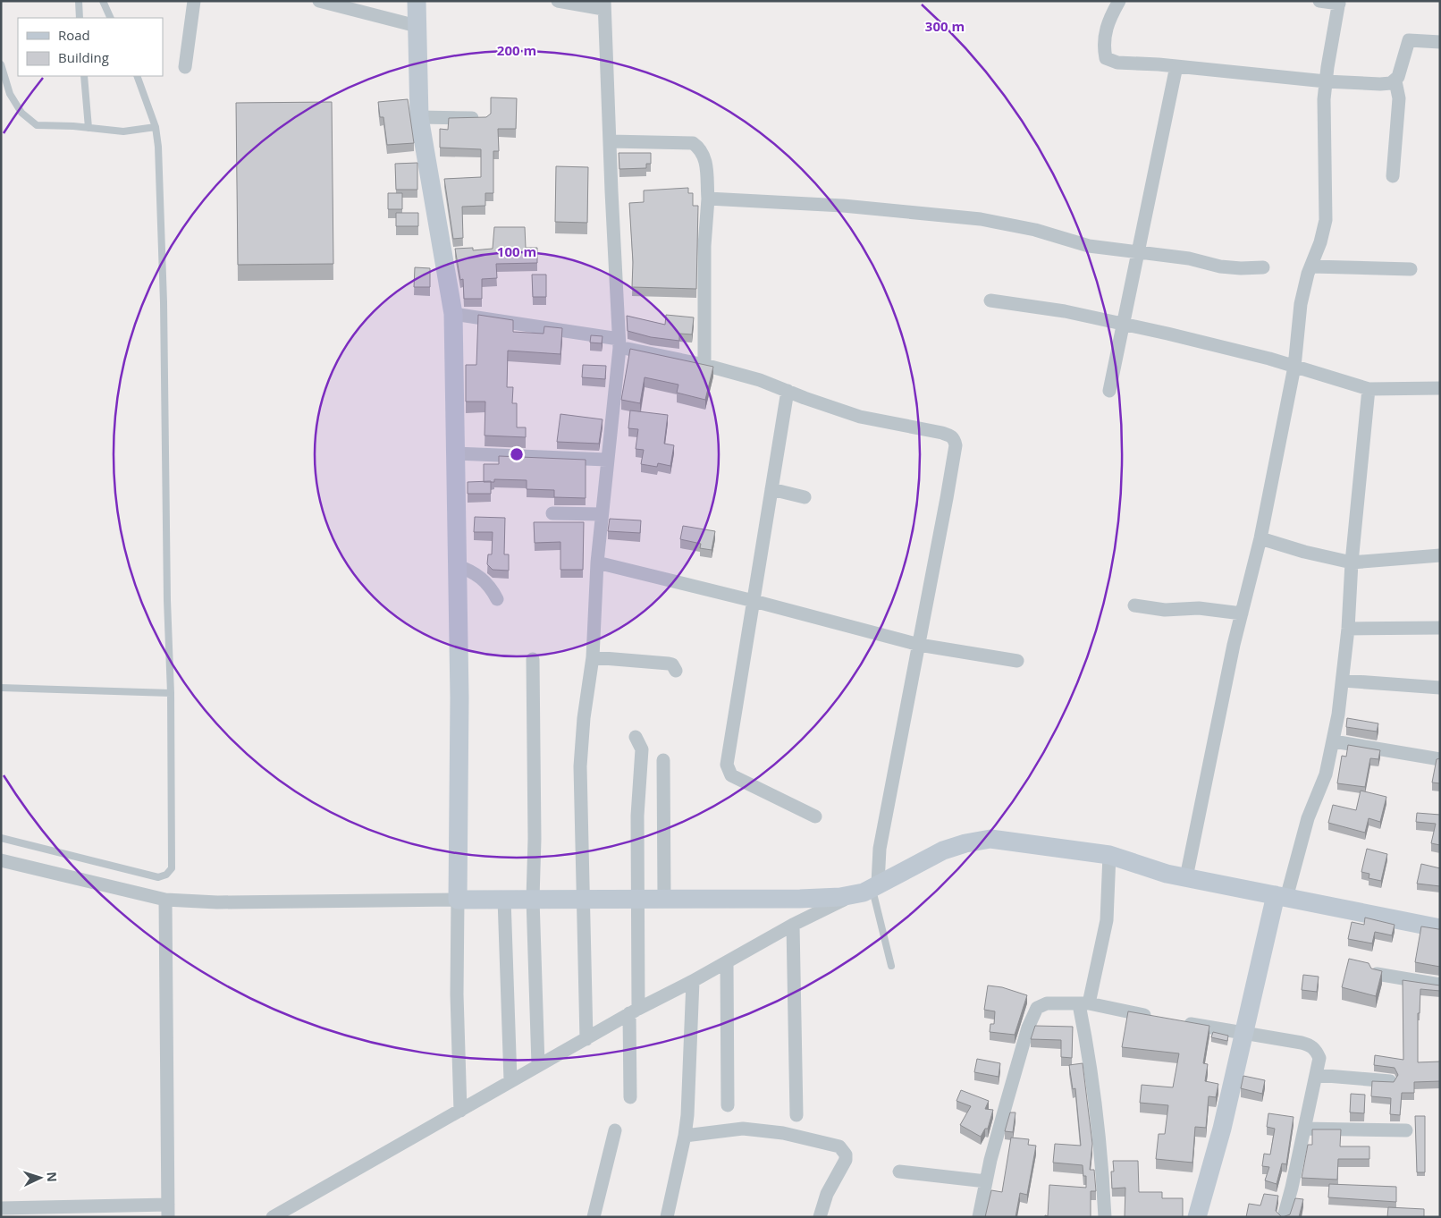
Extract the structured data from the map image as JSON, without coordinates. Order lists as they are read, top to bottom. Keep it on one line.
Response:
{"legend":["Road","Building"],"north":"right","rings":["300 m","200 m","100 m"]}
